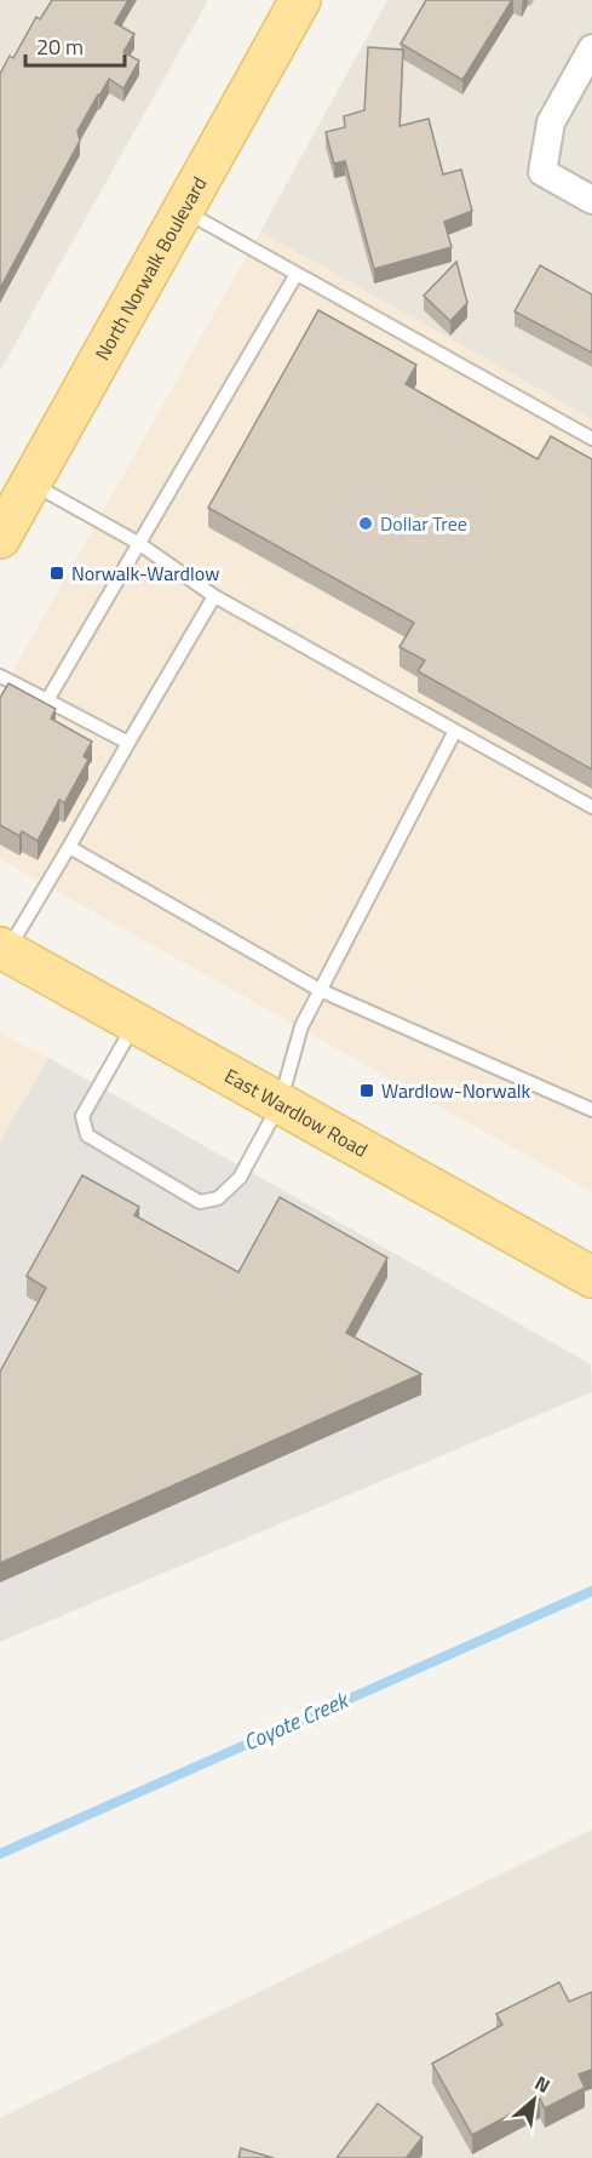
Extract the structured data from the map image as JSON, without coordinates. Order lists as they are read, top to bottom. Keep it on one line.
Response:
{"streets":{"main road":["North Norwalk Boulevard","East Wardlow Road"]},"water":["Coyote Creek"],"places":{"other":["Dollar Tree"],"transit":["Norwalk-Wardlow","Wardlow-Norwalk"]},"scale_bar":"20 m","north":"top right"}
